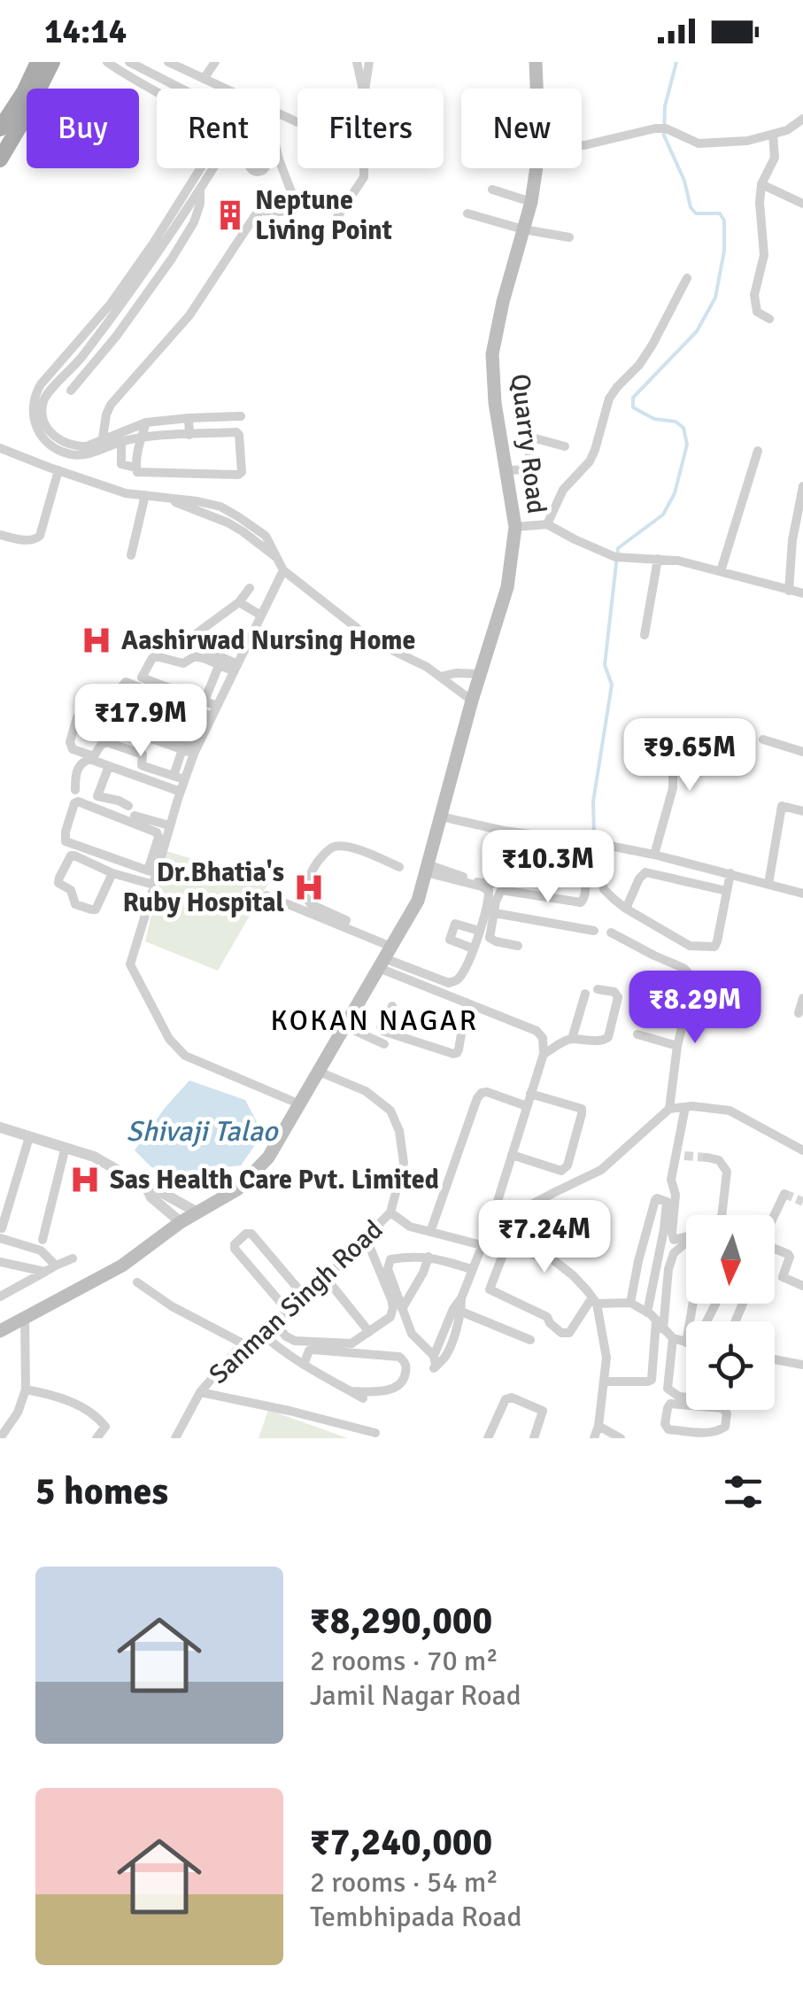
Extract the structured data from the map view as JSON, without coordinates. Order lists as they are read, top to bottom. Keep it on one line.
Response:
{"streets":{"main road":["Quarry Road"],"street":["Sanman Singh Road"]},"districts":["KOKAN NAGAR"],"water":["Shivaji Talao"],"places":{"building":["Neptune Living Point"],"hospital":["Aashirwad Nursing Home","Dr.Bhatia's Ruby Hospital","Sas Health Care Pvt. Limited"]},"north":"bottom","page":{"status":"14:14","chip":["Buy","Rent","Filters","New"],"price":["₹17.9M","₹9.65M","₹10.3M","₹8.29M","₹7.24M"],"heading":"5 homes","list":[{"name":"₹8,290,000","note":"2 rooms · 70 m² · Jamil Nagar Road"},{"name":"₹7,240,000","note":"2 rooms · 54 m² · Tembhipada Road"}]}}
